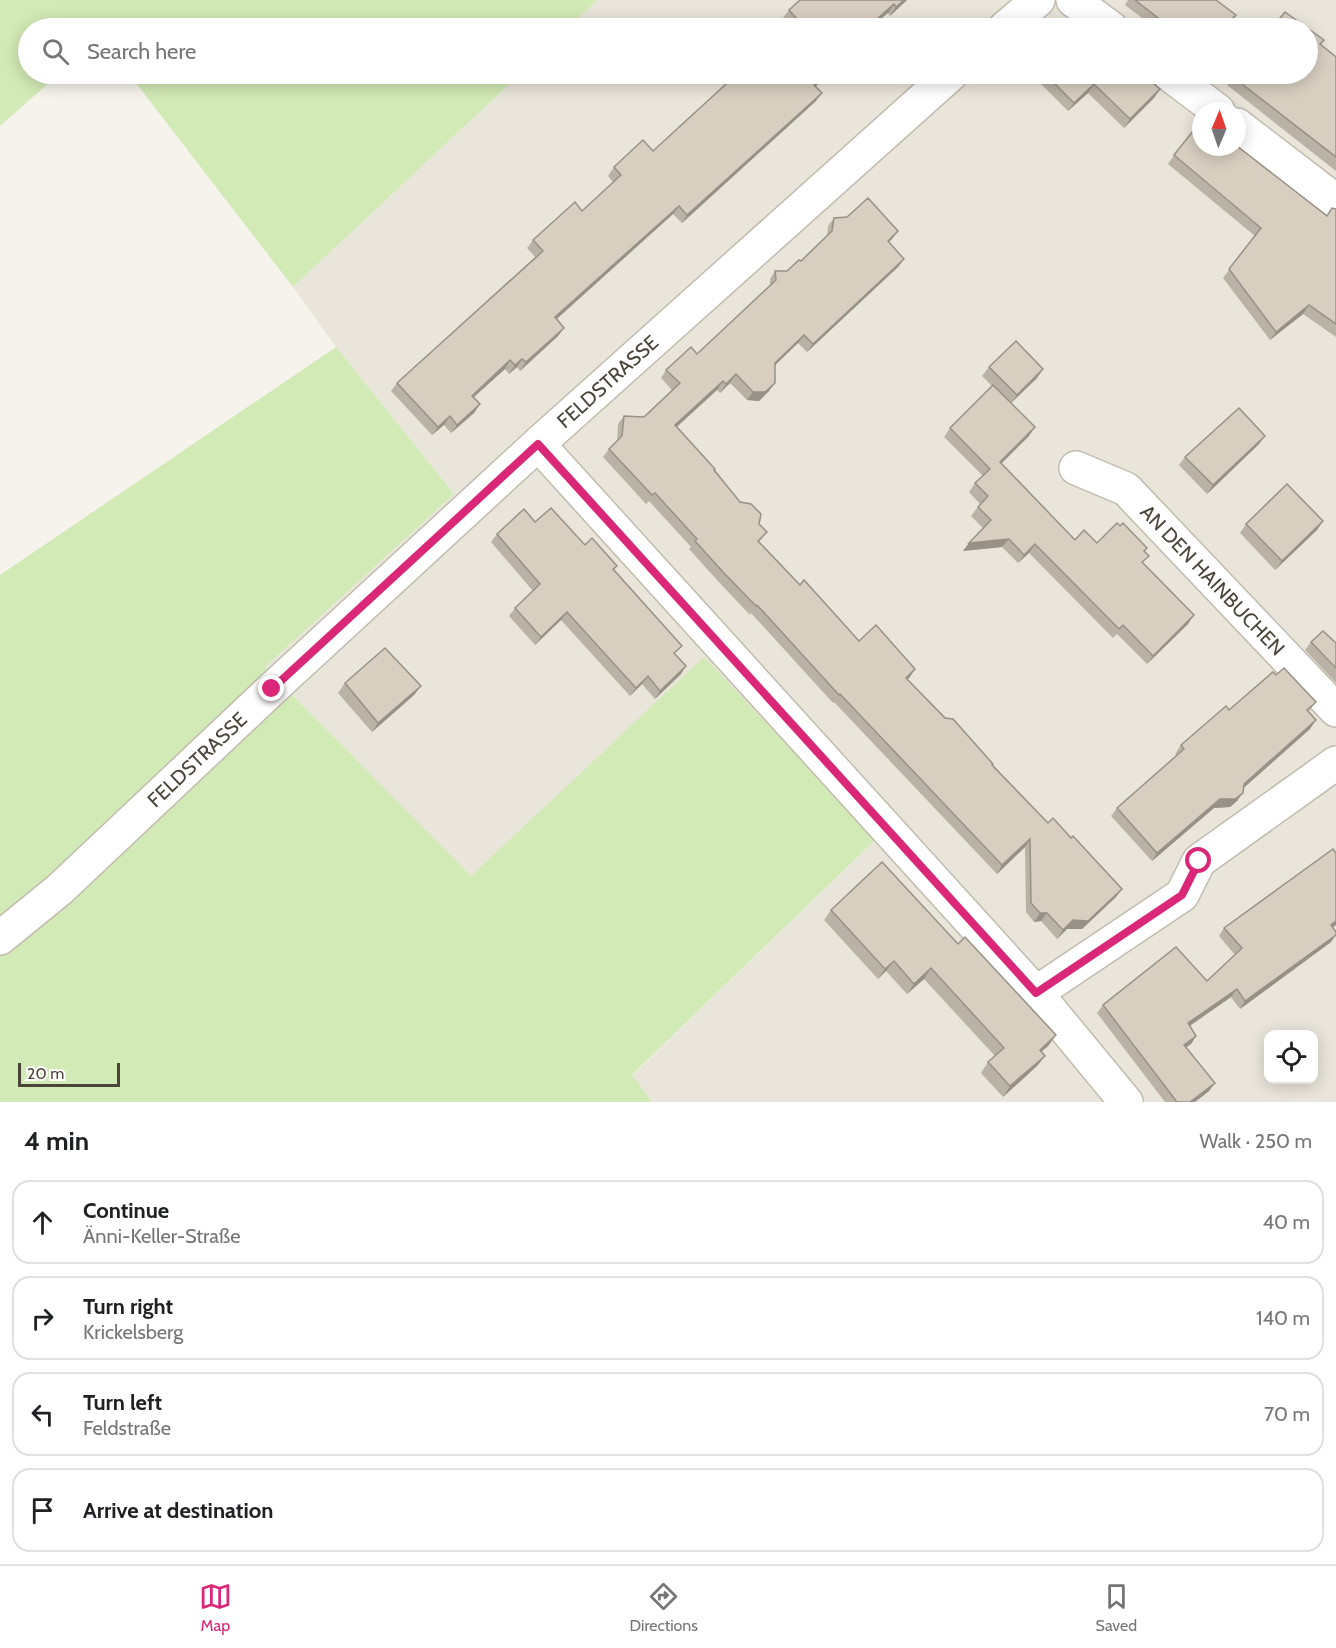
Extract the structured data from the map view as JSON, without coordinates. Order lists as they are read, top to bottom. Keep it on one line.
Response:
{"streets":{"street":["FELDSTRASSE","AN DEN HAINBUCHEN"]},"scale_bar":"20 m","north":"top","page":{"search":"Search here","scale":"20 m","heading":["4 min","Walk · 250 m"],"list":[["Continue","Änni-Keller-Straße","40 m"],["Turn right","Krickelsberg","140 m"],["Turn left","Feldstraße","70 m"],"Arrive at destination"],"nav":["Map","Directions","Saved"]}}
